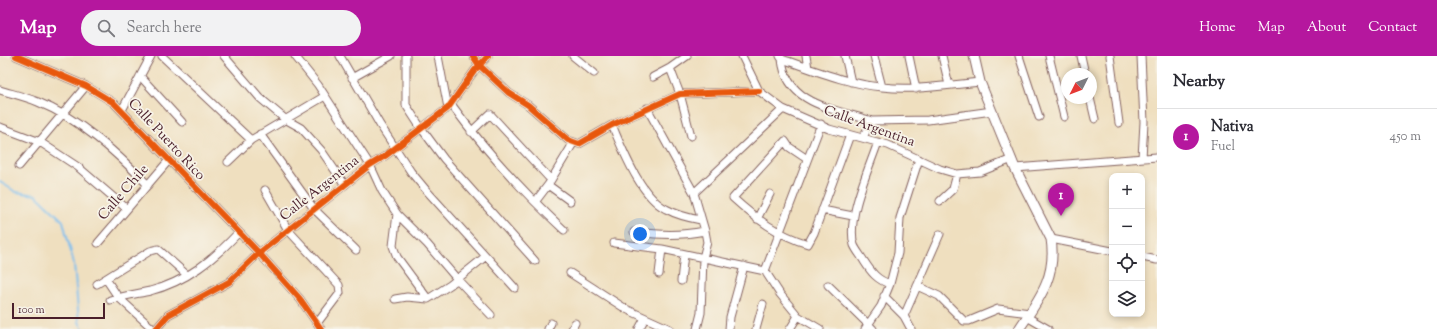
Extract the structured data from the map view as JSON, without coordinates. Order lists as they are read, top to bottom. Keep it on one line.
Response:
{"streets":{"street":["Calle Argentina","Calle Puerto Rico","Calle Chile"]},"crossings":[["Calle Argentina","Calle Puerto Rico"],["Calle Puerto Rico","Calle Chile"]],"scale_bar":"100 m","north":"bottom left","page":{"header":"Map","search":"Search here","nav":["Home","Map","About","Contact"],"heading":"Nearby","list":[{"mark":"1","name":"Nativa","note":"Fuel","value":"450 m"}],"map_buttons":["+","−"],"pins":"1","scale":"100 m"}}
